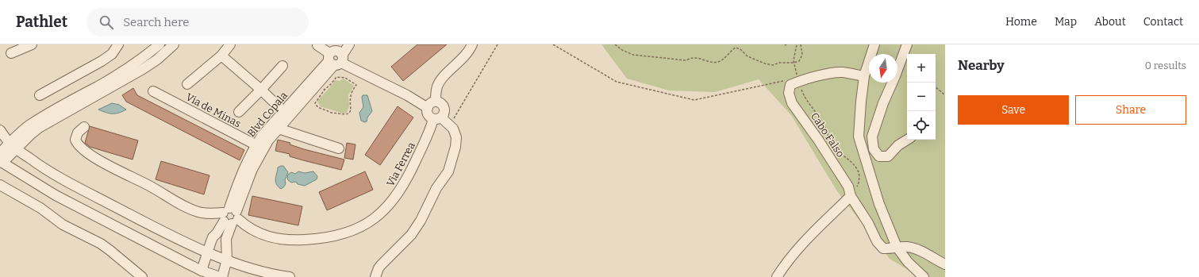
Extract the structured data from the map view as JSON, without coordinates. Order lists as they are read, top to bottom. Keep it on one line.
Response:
{"streets":{"street":["Via de Minas","Blvd Copala","Cabo Falso","Via Ferrea"]},"crossings":[["Via de Minas","Blvd Copala"],["Blvd Copala","Via Ferrea"]],"north":"bottom","page":{"header":"Pathlet","search":"Search here","nav":["Home","Map","About","Contact"],"heading":["Nearby","0 results"],"map_buttons":["+","−"],"buttons":["Save","Share"]}}
